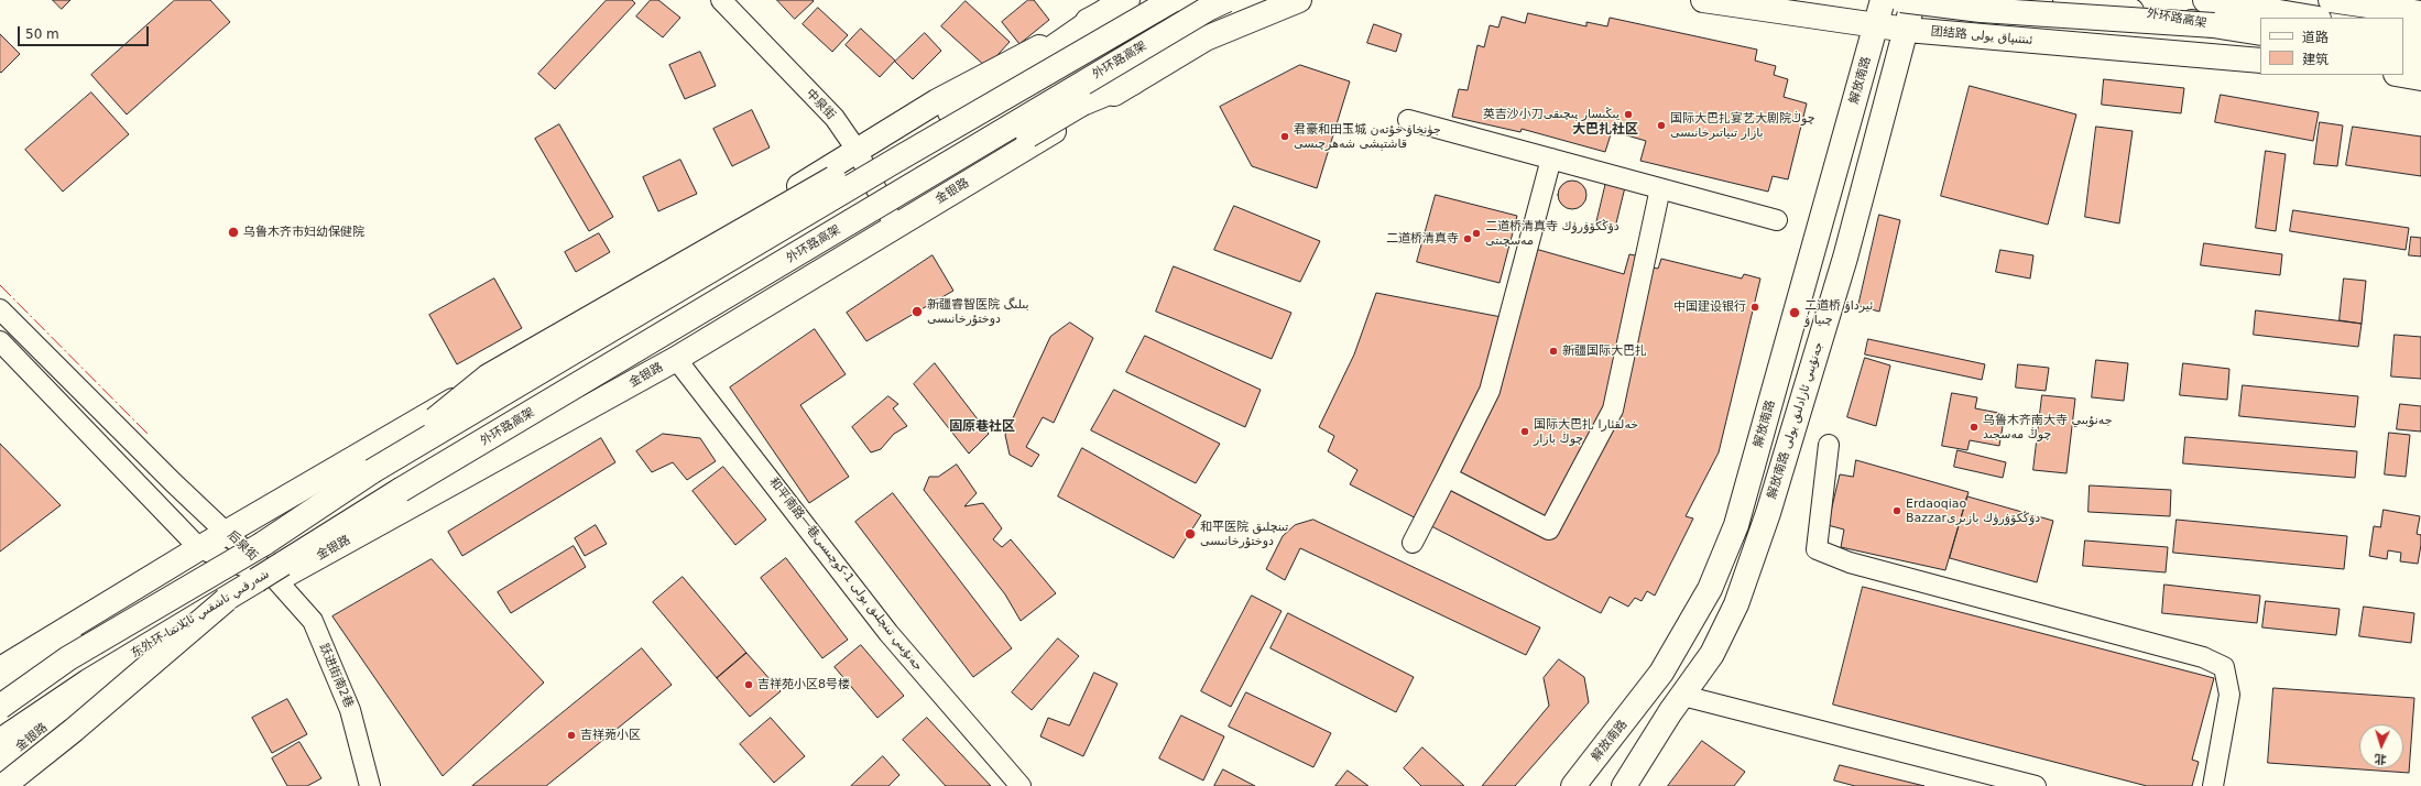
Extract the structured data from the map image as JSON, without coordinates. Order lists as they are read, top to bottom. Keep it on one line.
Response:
{"streets":{"main road":["外环路高架","团结路 ئىتتىپاق يولى","解放南路","金银路","解放南路 جەنۇبىي ئازادلىق يولى","东外环 شەرقىي تاشقىي ئايلانما"],"street":["中泉街","后泉街","和平南路一巷جەنۇبىي تىنچلىق يولى 1-كوچىسى","跃进街南2巷"]},"crossings":[["外环路高架","东外环 شەرقىي تاشقىي ئايلانما"],["团结路 ئىتتىپاق يولى","解放南路"],["团结路 ئىتتىپاق يولى","解放南路 جەنۇبىي ئازادلىق يولى"],["中泉街","金银路"],["金银路","后泉街"],["金银路","和平南路一巷جەنۇبىي تىنچلىق يولى 1-كوچىسى"],["金银路","跃进街南2巷"],["后泉街","跃进街南2巷"]],"districts":["大巴扎社区","固原巷社区"],"places":["英吉沙小刀يىڭىسار پىچىقى","国际大巴扎宴艺大剧院چوڭ بازار تىياتىرخانىسى","君豪和田玉城 جۈنخاۋ خۇتەن قاشتېشى شەھرچىسى","乌鲁木齐市妇幼保健院","二道桥清真寺 دۆڭكۆۋرۈك مەسچىتى","二道桥清真寺","中国建设银行","新疆睿智医院 بىلىگ دوختۇرخانىسى","二道桥 ئيرداۋ چىيا ۋ","新疆国际大巴扎","乌鲁木齐南大寺 جەنۇبىي چوڭ مەسجىد","国际大巴扎 خەلقئارا چوڭ بازار","Erdaoqiao Bazzarدۆڭكۆۋرۈك بازىرى","和平医院 تىنچلىق دوختۇرخانىسى","吉祥苑小区8号楼","吉祥菀小区"],"legend":["道路","建筑"],"scale_bar":"50 m","north":"bottom"}
